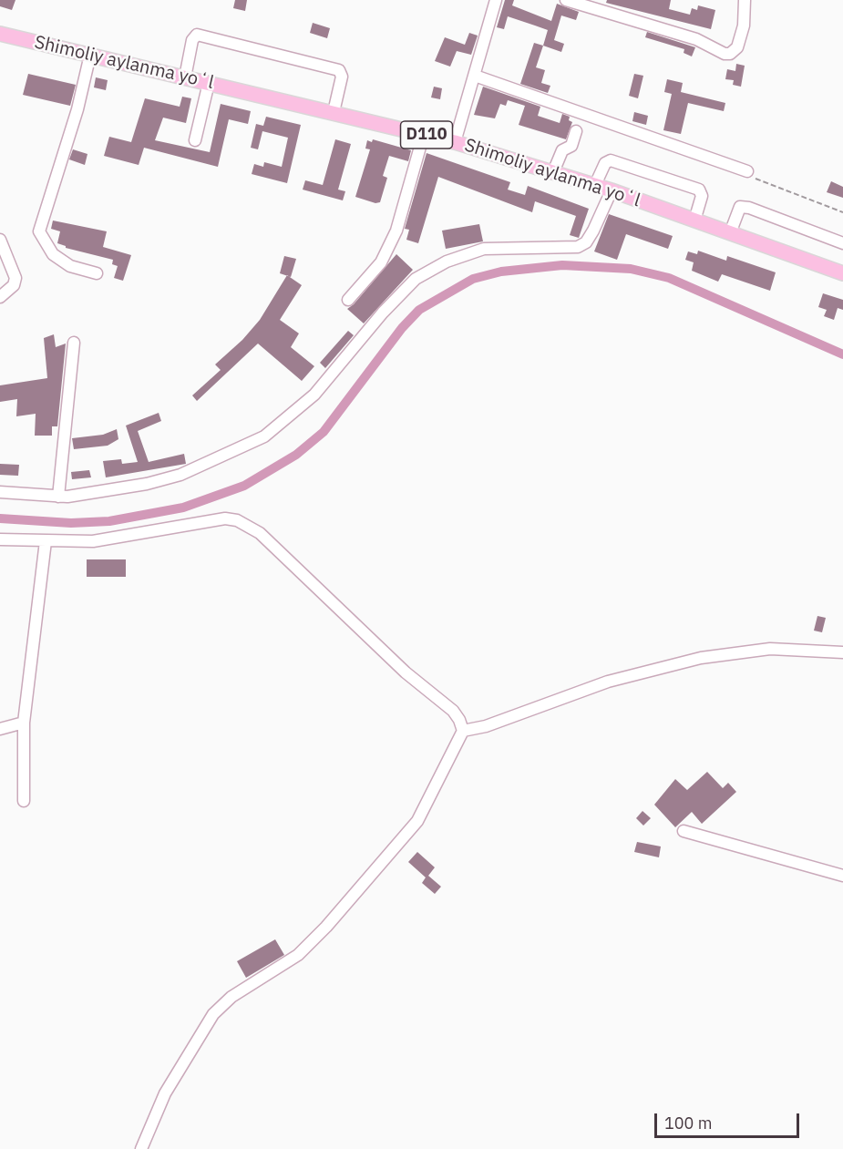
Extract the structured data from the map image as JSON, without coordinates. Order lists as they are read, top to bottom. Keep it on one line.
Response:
{"streets":{"main road":["Shimoliy aylanma yoʻl","D110"]},"scale_bar":"100 m"}
